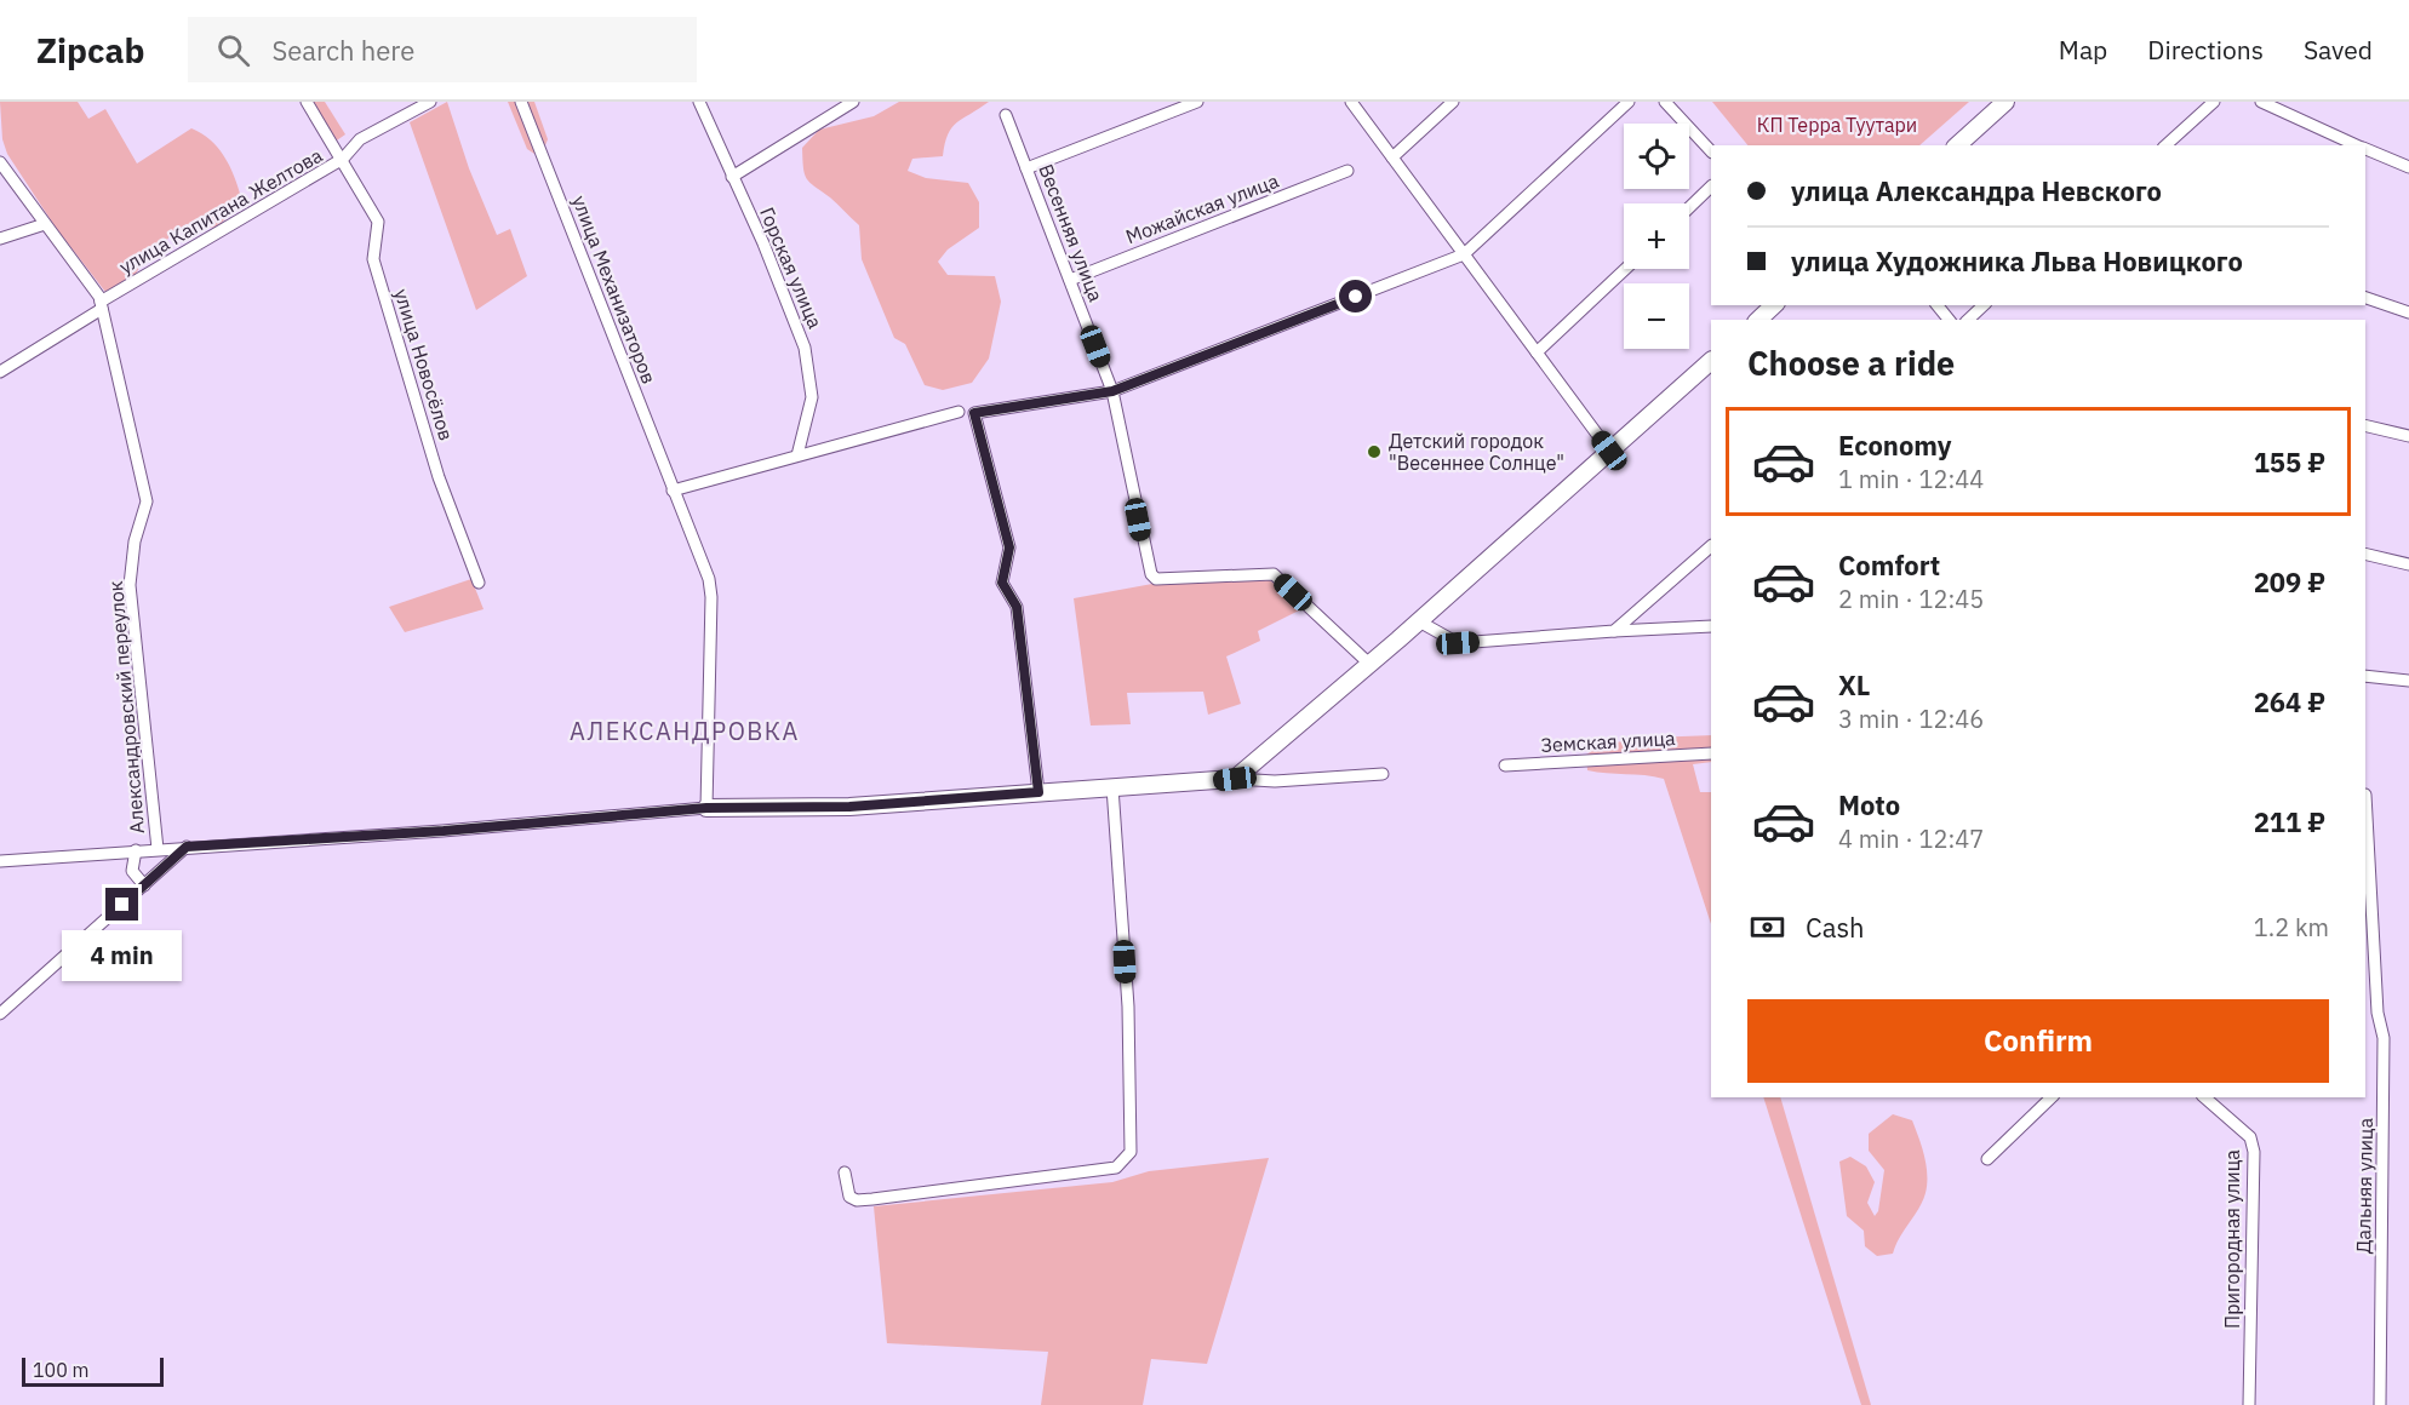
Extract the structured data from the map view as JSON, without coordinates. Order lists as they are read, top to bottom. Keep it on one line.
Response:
{"streets":{"street":["Можайская улица","улица Капитана Желтова","Весенняя улица","Горская улица","улица Механизаторов","улица Новосёлов","Александровский переулок","Земская улица","Дальняя улица","Пригородная улица"]},"crossings":[["Можайская улица","Весенняя улица"],["улица Капитана Желтова","улица Новосёлов"],["улица Капитана Желтова","Александровский переулок"]],"districts":["АЛЕКСАНДРОВКА"],"parks":["КП Терра Туутари"],"places":["Детский городок \"Весеннее Солнце\""],"scale_bar":"100 m","page":{"header":"Zipcab","search":"Search here","nav":["Map","Directions","Saved"],"map_buttons":["+","−"],"banner":["улица Александра Невского","улица Художника Льва Новицкого"],"heading":"Choose a ride","list":[{"name":"Economy","note":"1 min · 12:44","value":"155 ₽"},{"name":"Comfort","note":"2 min · 12:45","value":"209 ₽"},{"name":"XL","note":"3 min · 12:46","value":"264 ₽"},{"name":"Moto","note":"4 min · 12:47","value":"211 ₽"}],"pay":["Cash","1.2 km"],"bubble":"4 min","buttons":"Confirm","scale":"100 m"}}
